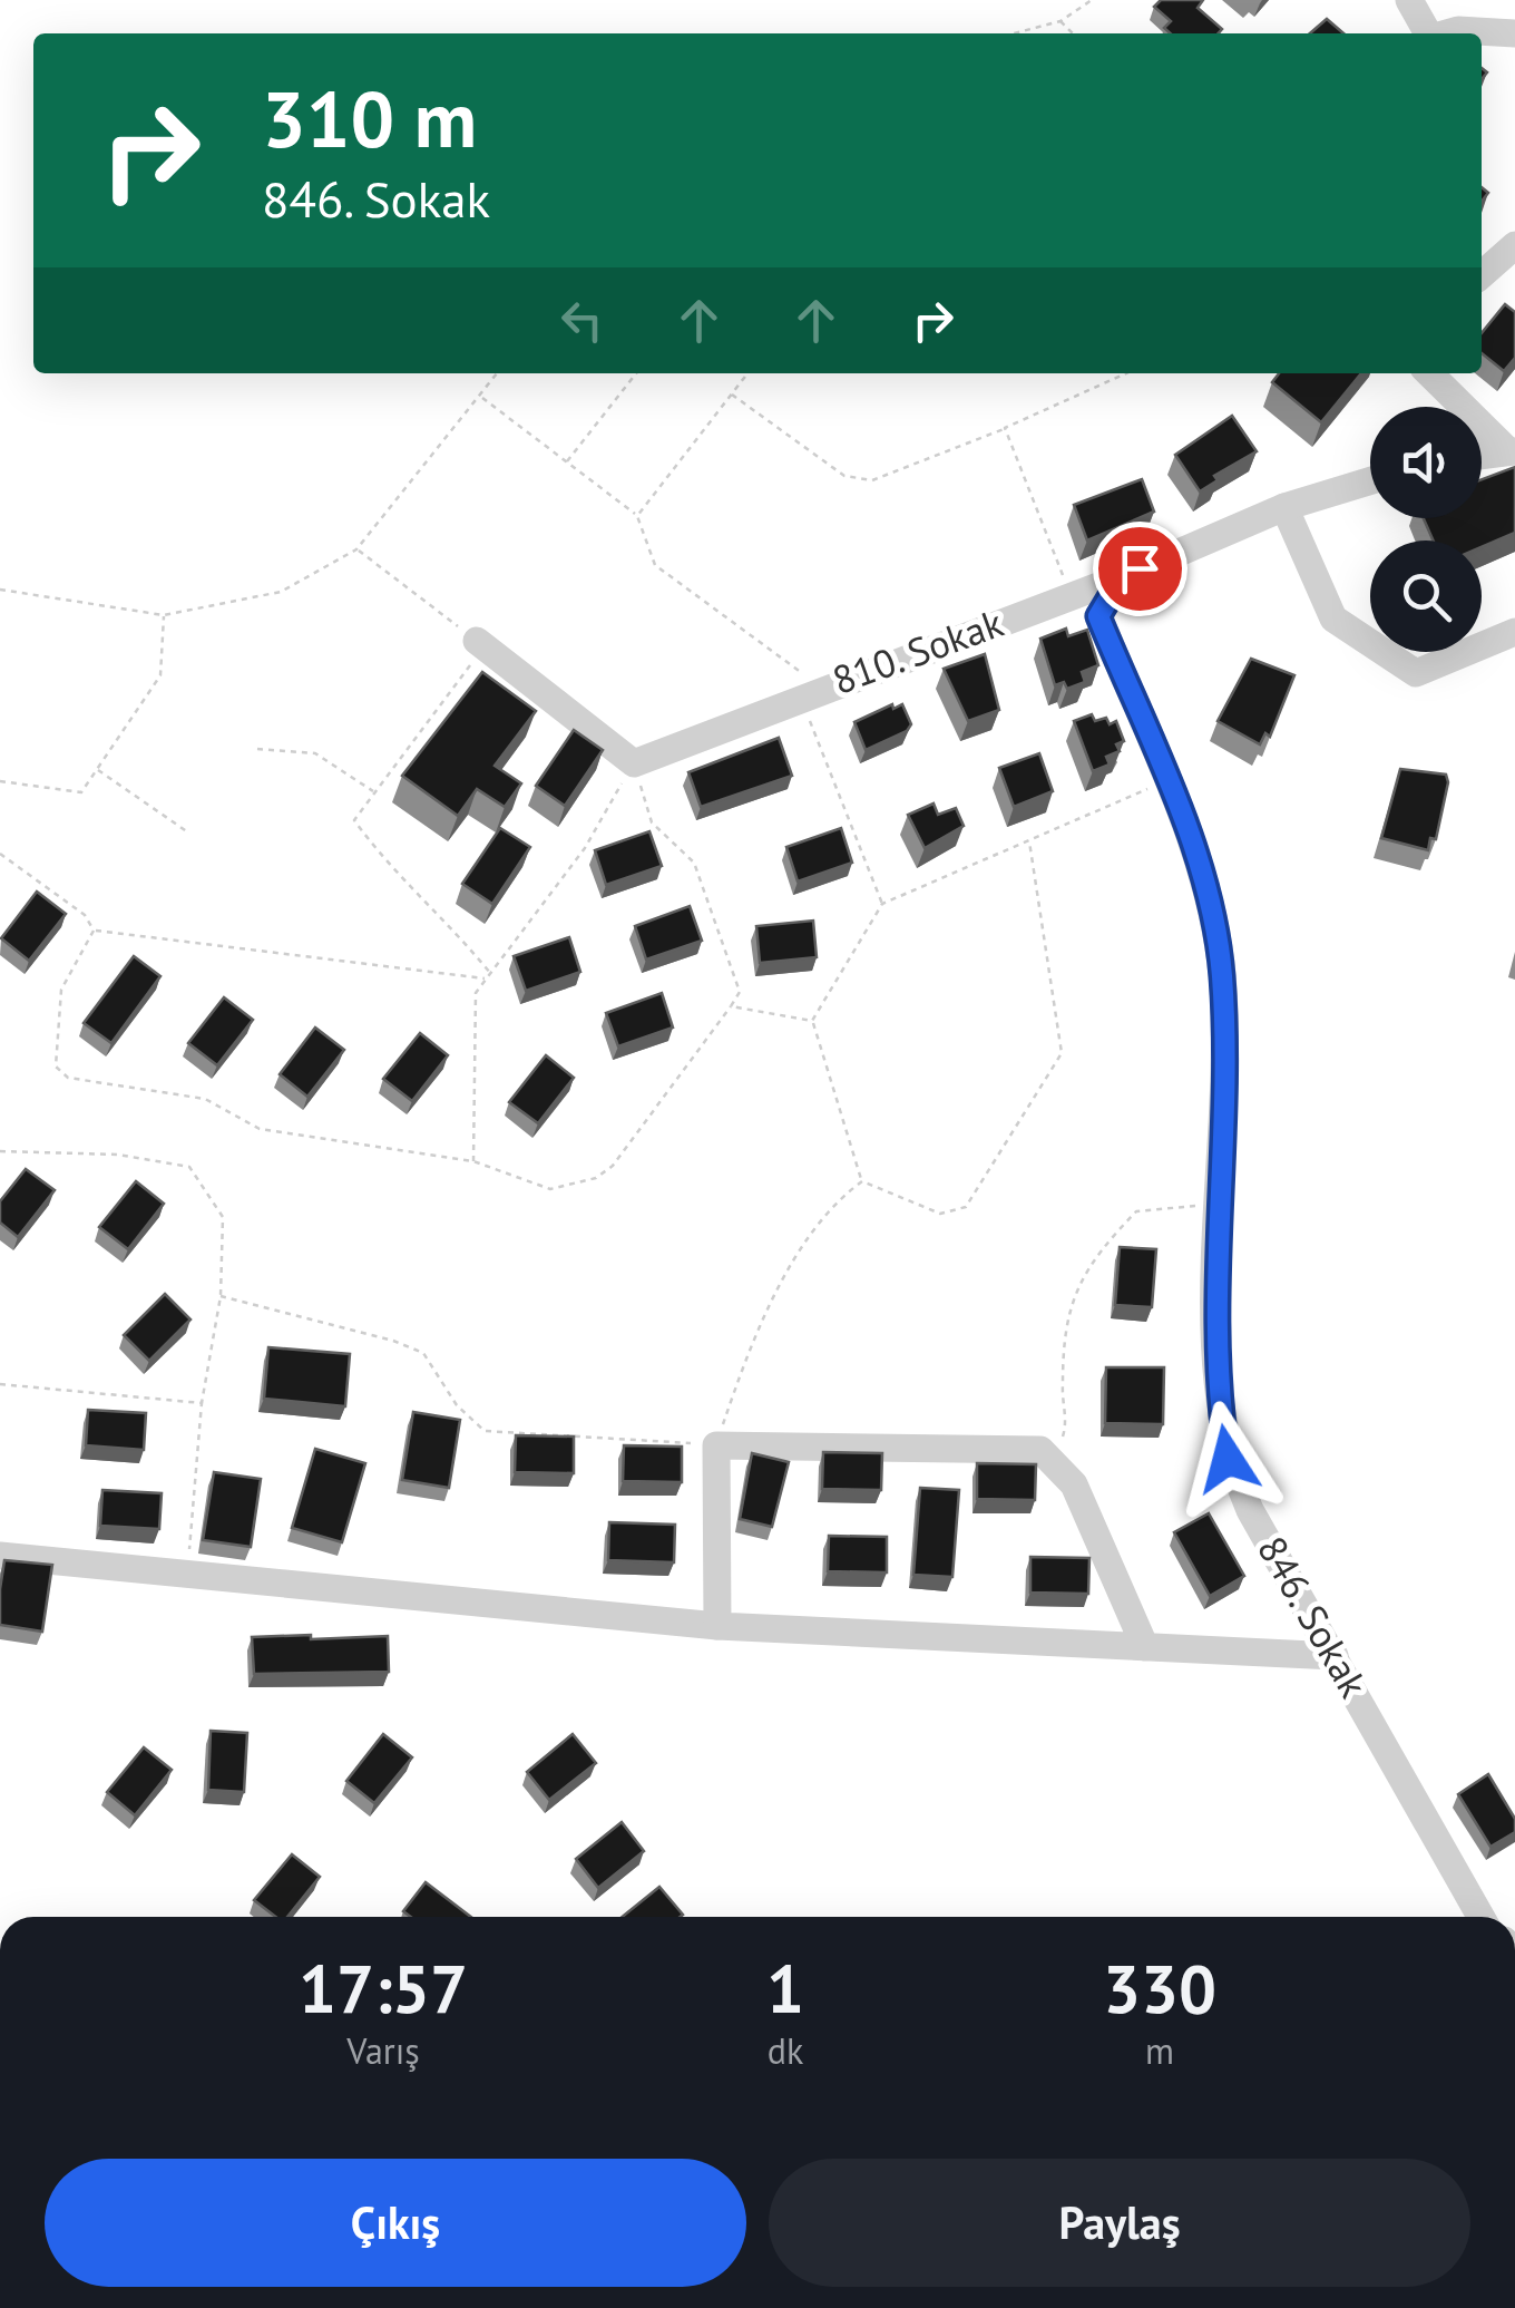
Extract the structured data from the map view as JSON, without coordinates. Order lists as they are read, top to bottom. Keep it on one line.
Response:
{"streets":{"street":["810. Sokak","846. Sokak"]},"crossings":[["810. Sokak","846. Sokak"]],"page":{"turn":["310 m","846. Sokak"],"eta":["17:57","Varış","1","dk","330","m"],"buttons":["Çıkış","Paylaş"]}}
